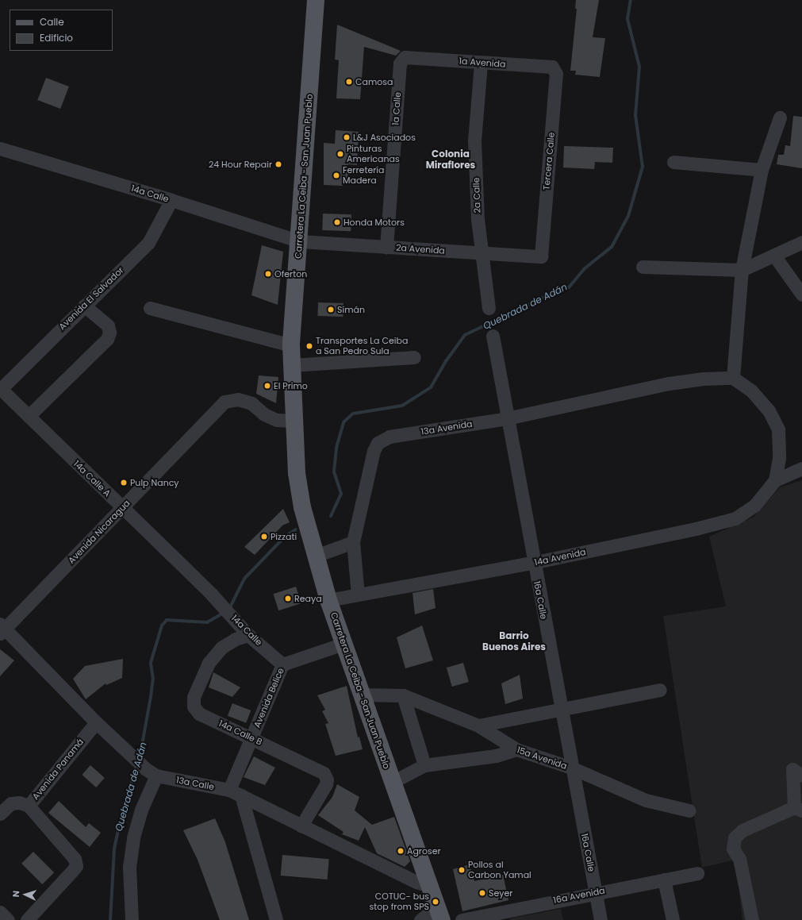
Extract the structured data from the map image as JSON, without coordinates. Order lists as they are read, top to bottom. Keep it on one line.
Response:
{"streets":{"main road":["Carretera La Ceiba - San Juan Pueblo"],"street":["1a Avenida","1a Calle","Tercera Calle","14a Calle","2a Calle","2a Avenida","Avenida El Salvador","13a Avenida","14a Calle A","Avenida Nicaragua","14a Avenida","16a Calle","Avenida Belice","14a Calle B","15a Avenida","Avenida Panamá","13a Calle","16a Avenida"]},"crossings":[["1a Avenida","1a Calle"],["1a Avenida","Tercera Calle"],["1a Avenida","2a Calle"],["1a Calle","2a Avenida"],["Tercera Calle","2a Avenida"],["Carretera La Ceiba - San Juan Pueblo","14a Calle"],["Carretera La Ceiba - San Juan Pueblo","2a Avenida"],["Carretera La Ceiba - San Juan Pueblo","Avenida Nicaragua"],["Carretera La Ceiba - San Juan Pueblo","14a Avenida"],["Carretera La Ceiba - San Juan Pueblo","Avenida Belice"],["Carretera La Ceiba - San Juan Pueblo","15a Avenida"],["Carretera La Ceiba - San Juan Pueblo","13a Calle"],["14a Calle","2a Avenida"],["14a Calle","Avenida El Salvador"],["14a Calle","14a Calle A"],["14a Calle","Avenida Belice"],["14a Calle","14a Calle B"],["2a Calle","2a Avenida"],["Avenida El Salvador","14a Calle A"],["13a Avenida","14a Avenida"],["13a Avenida","16a Calle"],["14a Calle A","Avenida Nicaragua"],["14a Avenida","16a Calle"],["16a Calle","15a Avenida"],["16a Calle","16a Avenida"],["Avenida Belice","14a Calle B"],["Avenida Belice","13a Calle"],["14a Calle B","13a Calle"]],"districts":["Colonia Miraflores","Barrio Buenos Aires"],"water":["Quebrada de Adán"],"places":["Camosa","L&J Asociados","Pinturas Americanas","24 Hour Repair","Ferretería Madera","Honda Motors","Oferton","Símán","Transportes La Ceiba a San Pedro Sula","El Primo","Pulp Nancy","Pizzati","Reaya","Agroser","Pollos al Carbon Yamal","Seyer","COTUC- bus stop from SPS"],"legend":["Calle","Edificio"],"north":"left"}
